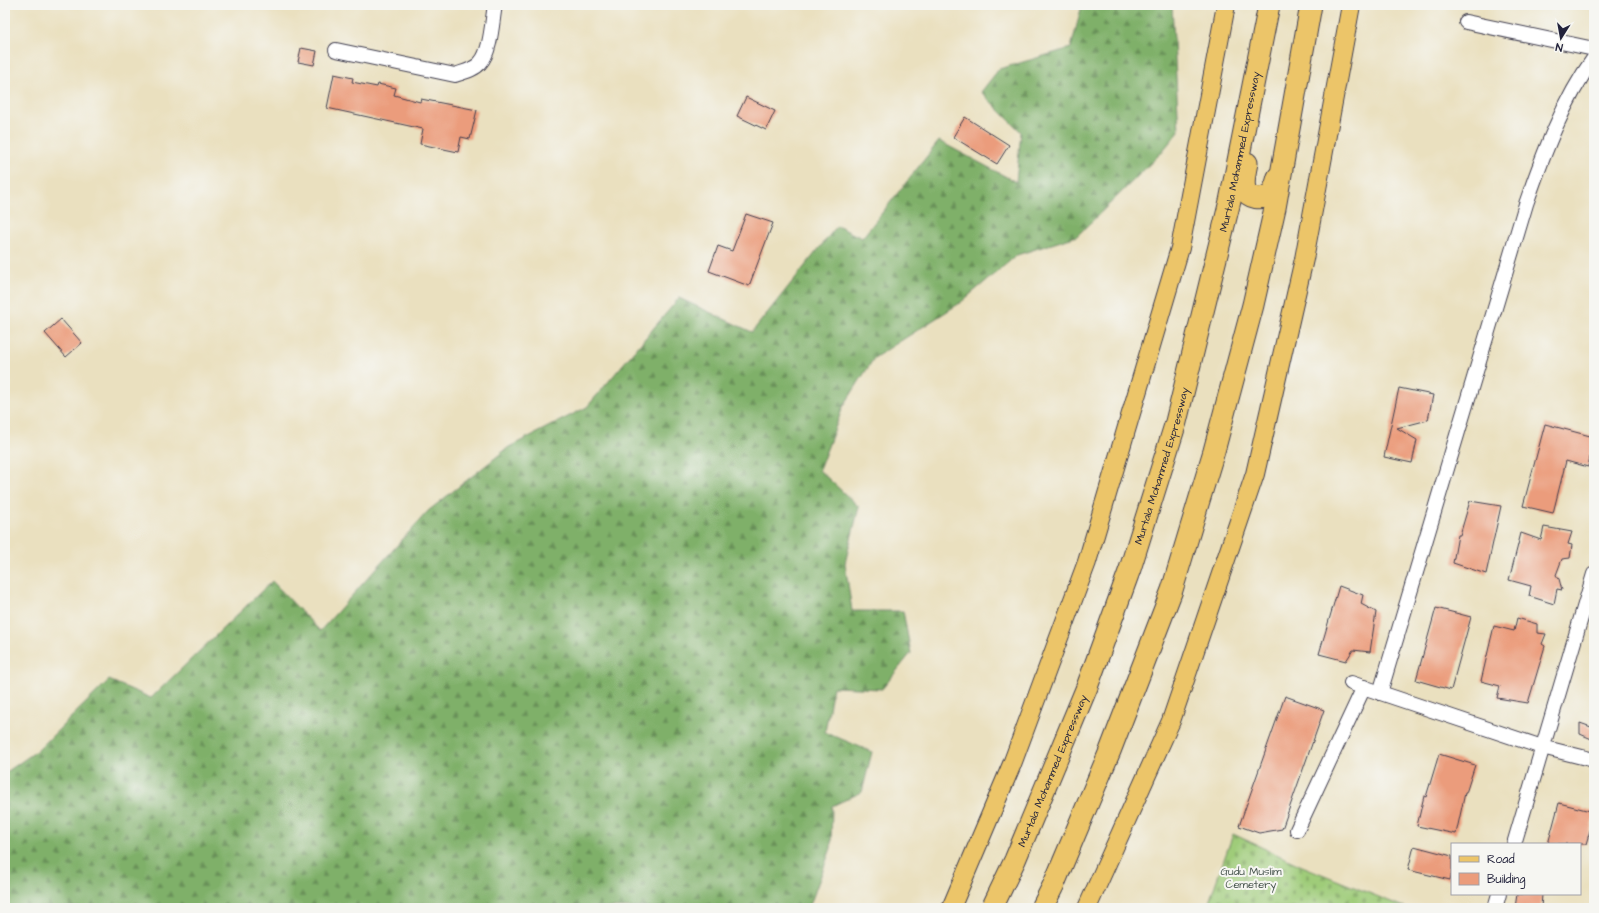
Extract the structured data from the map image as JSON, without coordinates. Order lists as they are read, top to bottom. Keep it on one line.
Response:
{"streets":{"highway":["Murtala Mohammed Expressway"]},"parks":["Gudu Muslim Cemetery"],"legend":["Road","Building"],"north":"bottom"}
